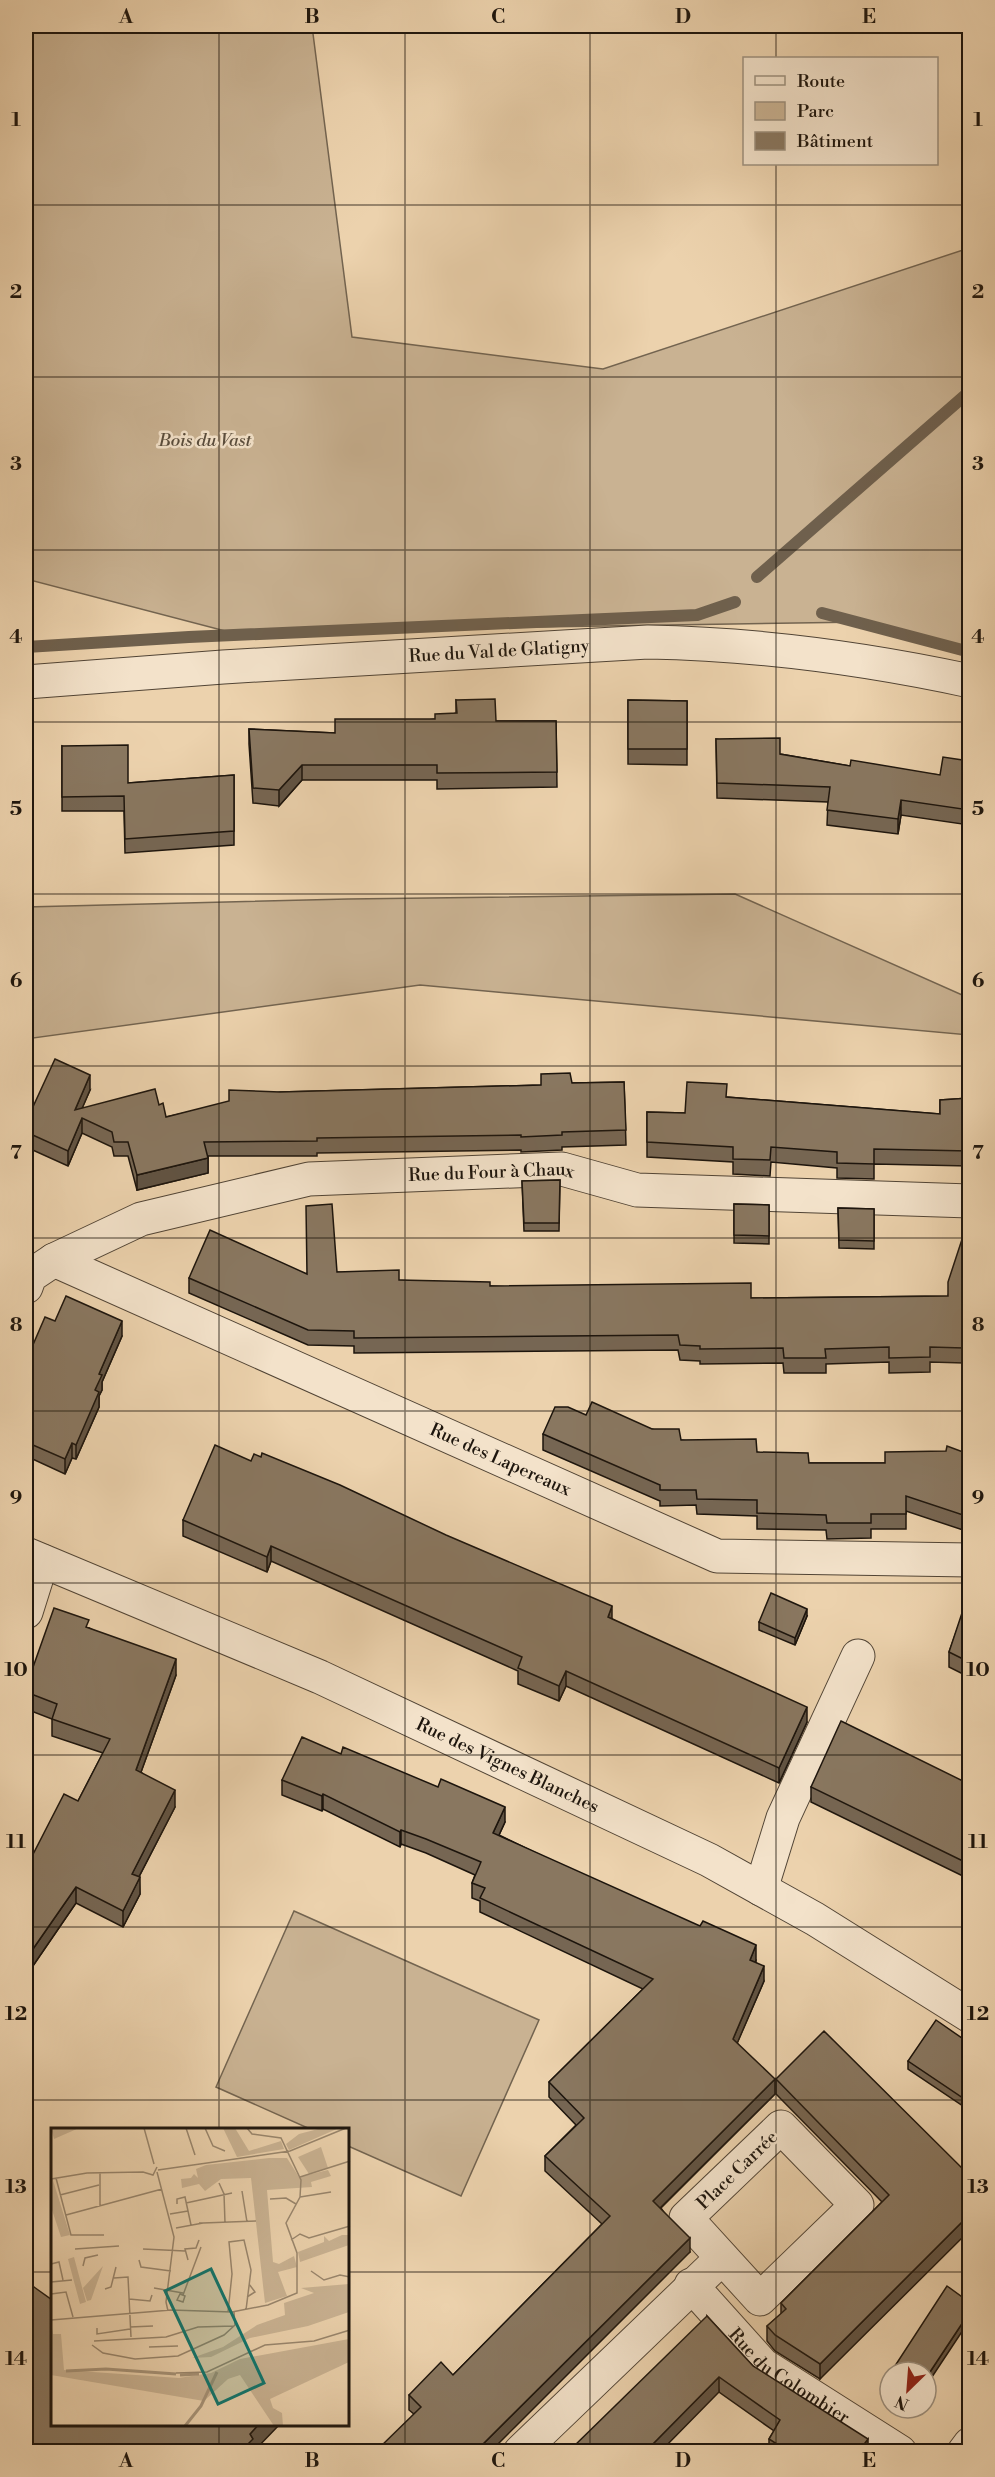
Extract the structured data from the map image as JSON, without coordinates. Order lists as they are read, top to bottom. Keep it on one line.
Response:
{"streets":{"street":["Rue du Val de Glatigny","Rue du Four à Chaux","Rue des Lapereaux","Rue des Vignes Blanches","Place Carrée","Rue du Colombier"]},"crossings":[["Rue du Four à Chaux","Rue des Lapereaux"]],"parks":["Bois du Vast"],"legend":["Route","Parc","Bâtiment"],"north":"bottom left","grid":{"columns":["A","B","C","D","E"],"rows":["1","2","3","4","5","6","7","8","9","10","11","12","13","14"]}}
